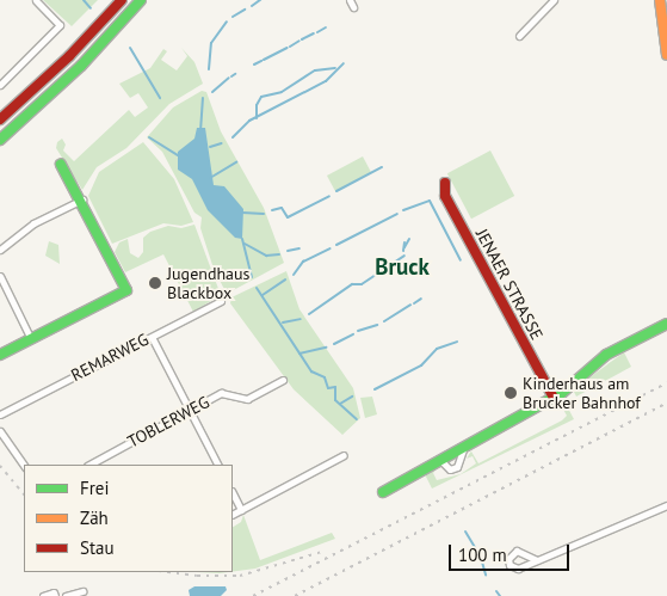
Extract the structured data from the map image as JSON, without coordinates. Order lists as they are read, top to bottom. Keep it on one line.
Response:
{"streets":{"main road":["JENAER STRASSE"],"street":["REMARWEG","TOBLERWEG"]},"districts":["Bruck"],"places":["Jugendhaus Blackbox","Kinderhaus am Brucker Bahnhof"],"legend":["Frei","Zäh","Stau"],"scale_bar":"100 m"}
